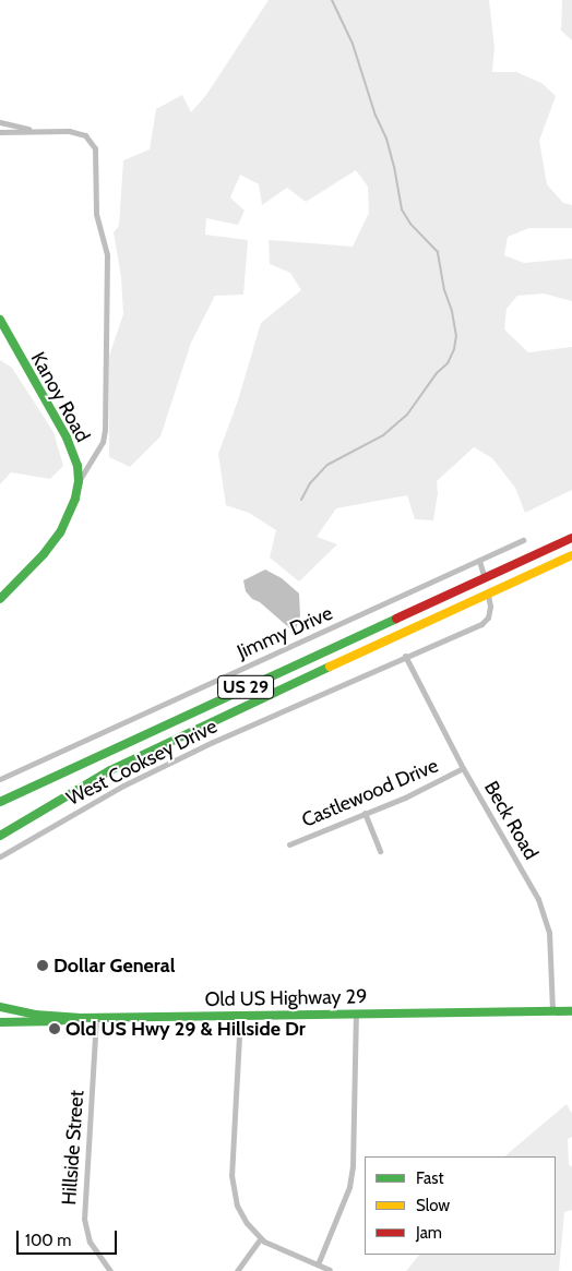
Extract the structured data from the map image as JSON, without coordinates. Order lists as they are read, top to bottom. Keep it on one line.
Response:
{"streets":{"main road":["Kanoy Road","US 29","Old US Highway 29"],"street":["Jimmy Drive","West Cooksey Drive","Castlewood Drive","Beck Road","Hillside Street"]},"crossings":[["US 29","West Cooksey Drive"],["West Cooksey Drive","Beck Road"],["Castlewood Drive","Beck Road"],["Beck Road","Old US Highway 29"],["Old US Highway 29","Hillside Street"]],"places":["Dollar General","Old US Hwy 29 & Hillside Dr"],"legend":["Fast","Slow","Jam"],"scale_bar":"100 m"}
